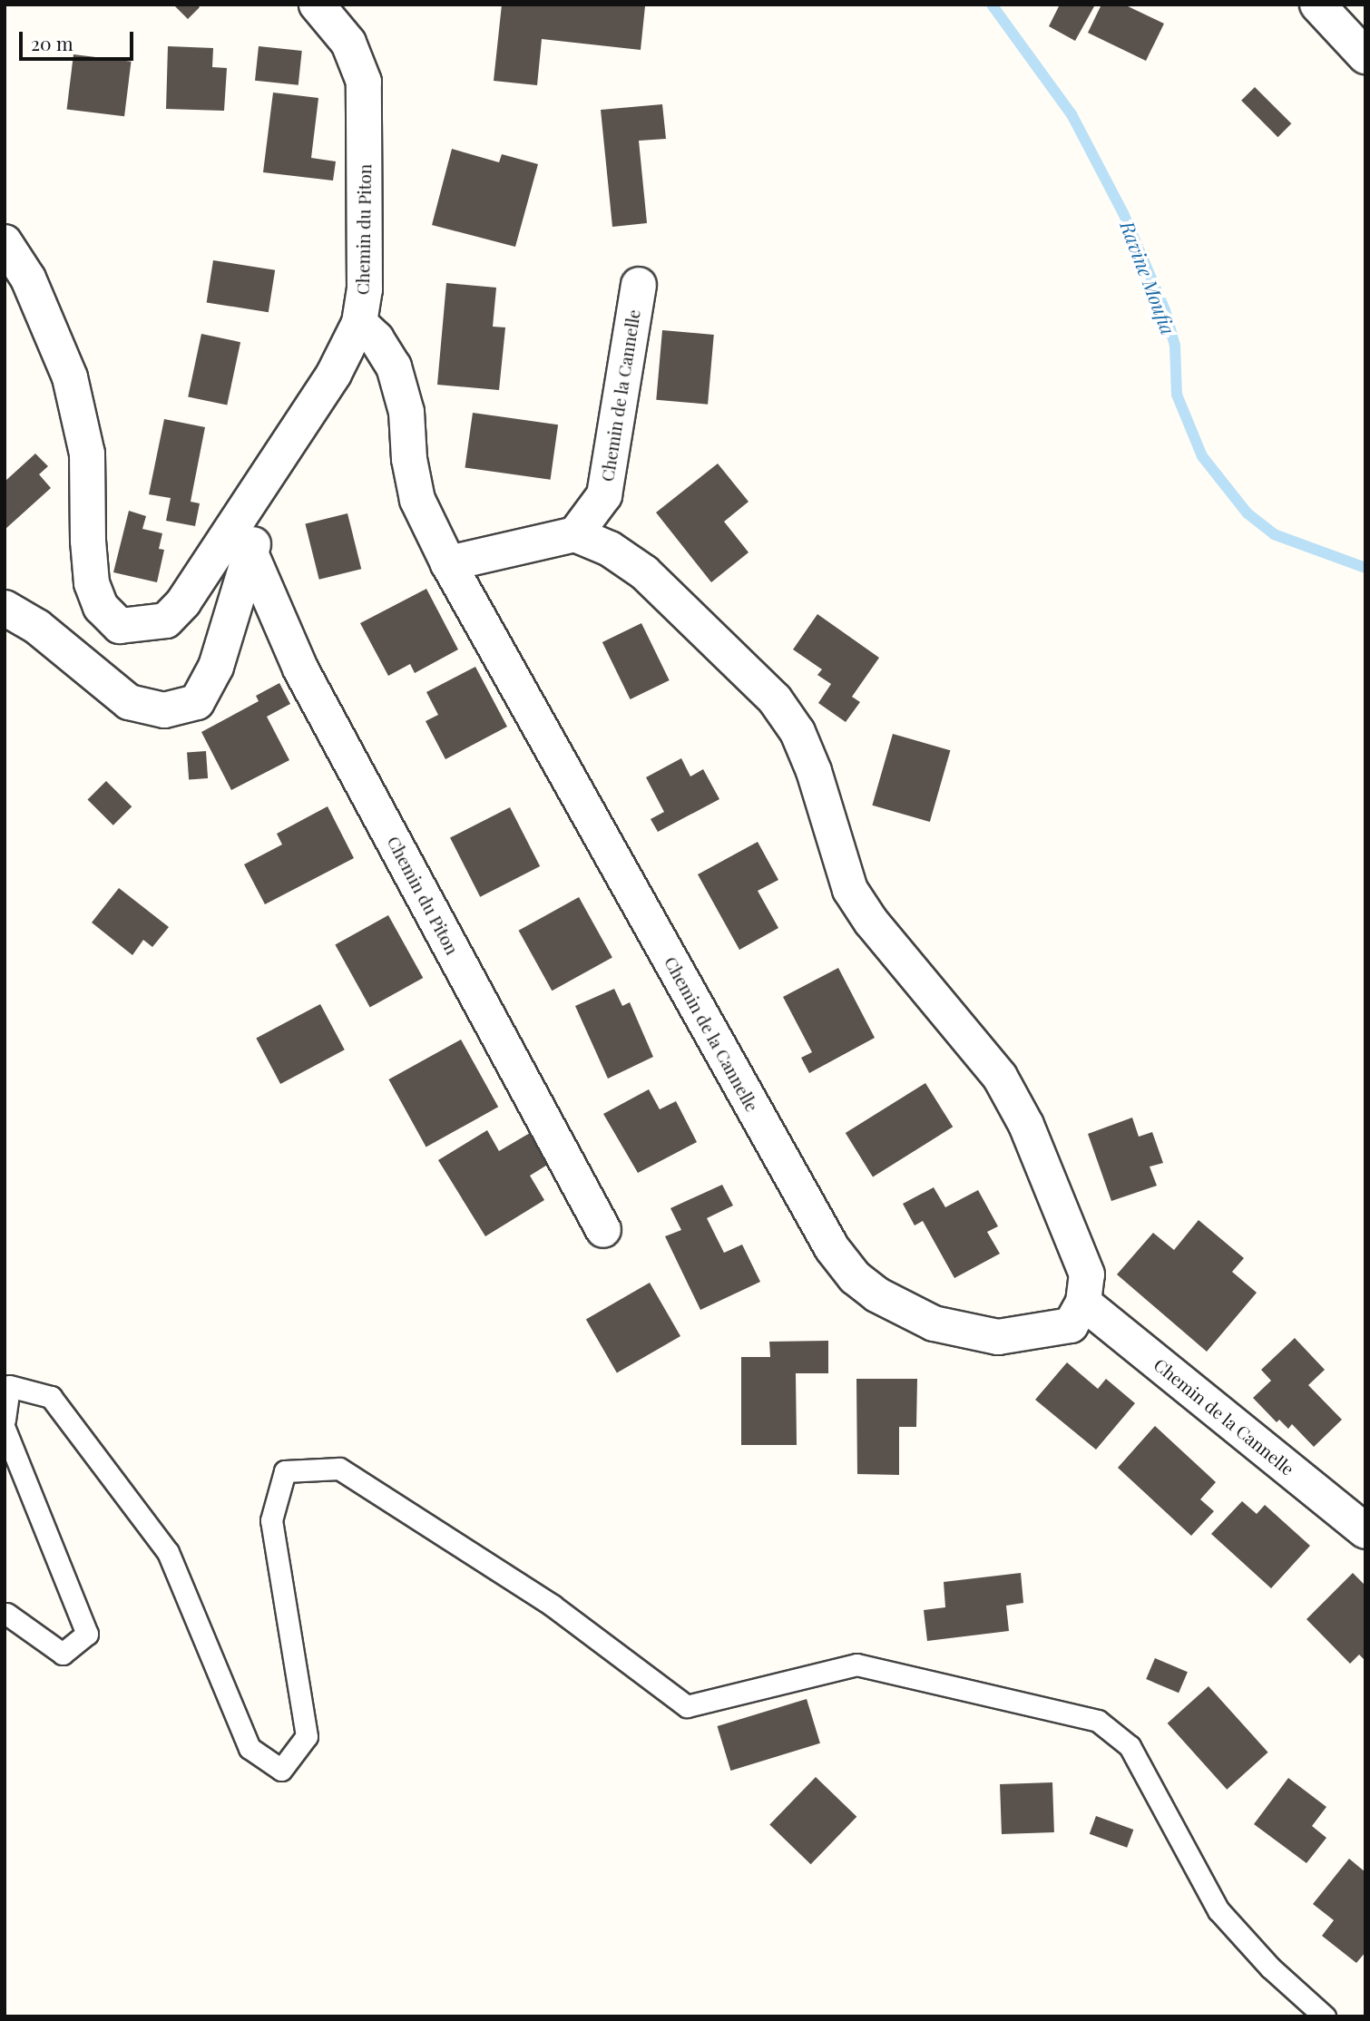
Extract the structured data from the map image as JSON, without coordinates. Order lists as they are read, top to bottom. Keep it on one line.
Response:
{"streets":{"street":["Chemin du Piton","Chemin de la Cannelle"]},"crossings":[["Chemin du Piton","Chemin de la Cannelle"]],"water":["Ravine Moufia"],"scale_bar":"20 m"}
